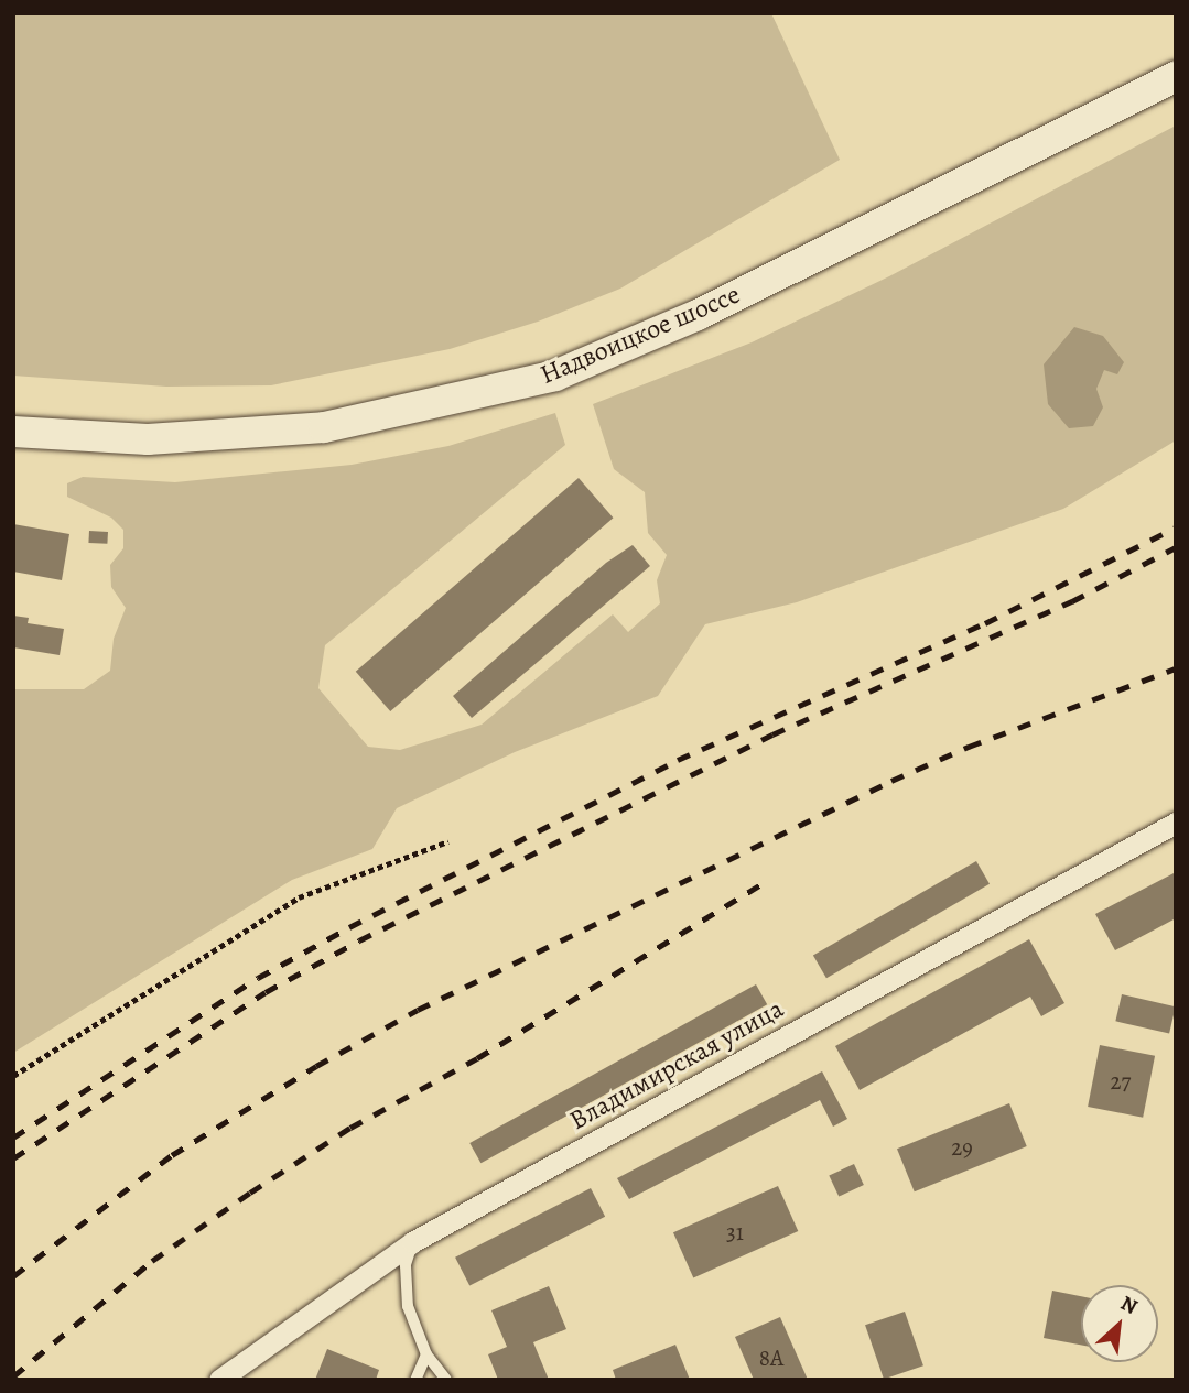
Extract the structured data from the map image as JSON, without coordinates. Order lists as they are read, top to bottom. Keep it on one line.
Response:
{"streets":{"main road":["Надвоицкое шоссе"],"street":["Владимирская улица"]},"house_numbers":["27","29","31","8А"],"north":"top right"}
